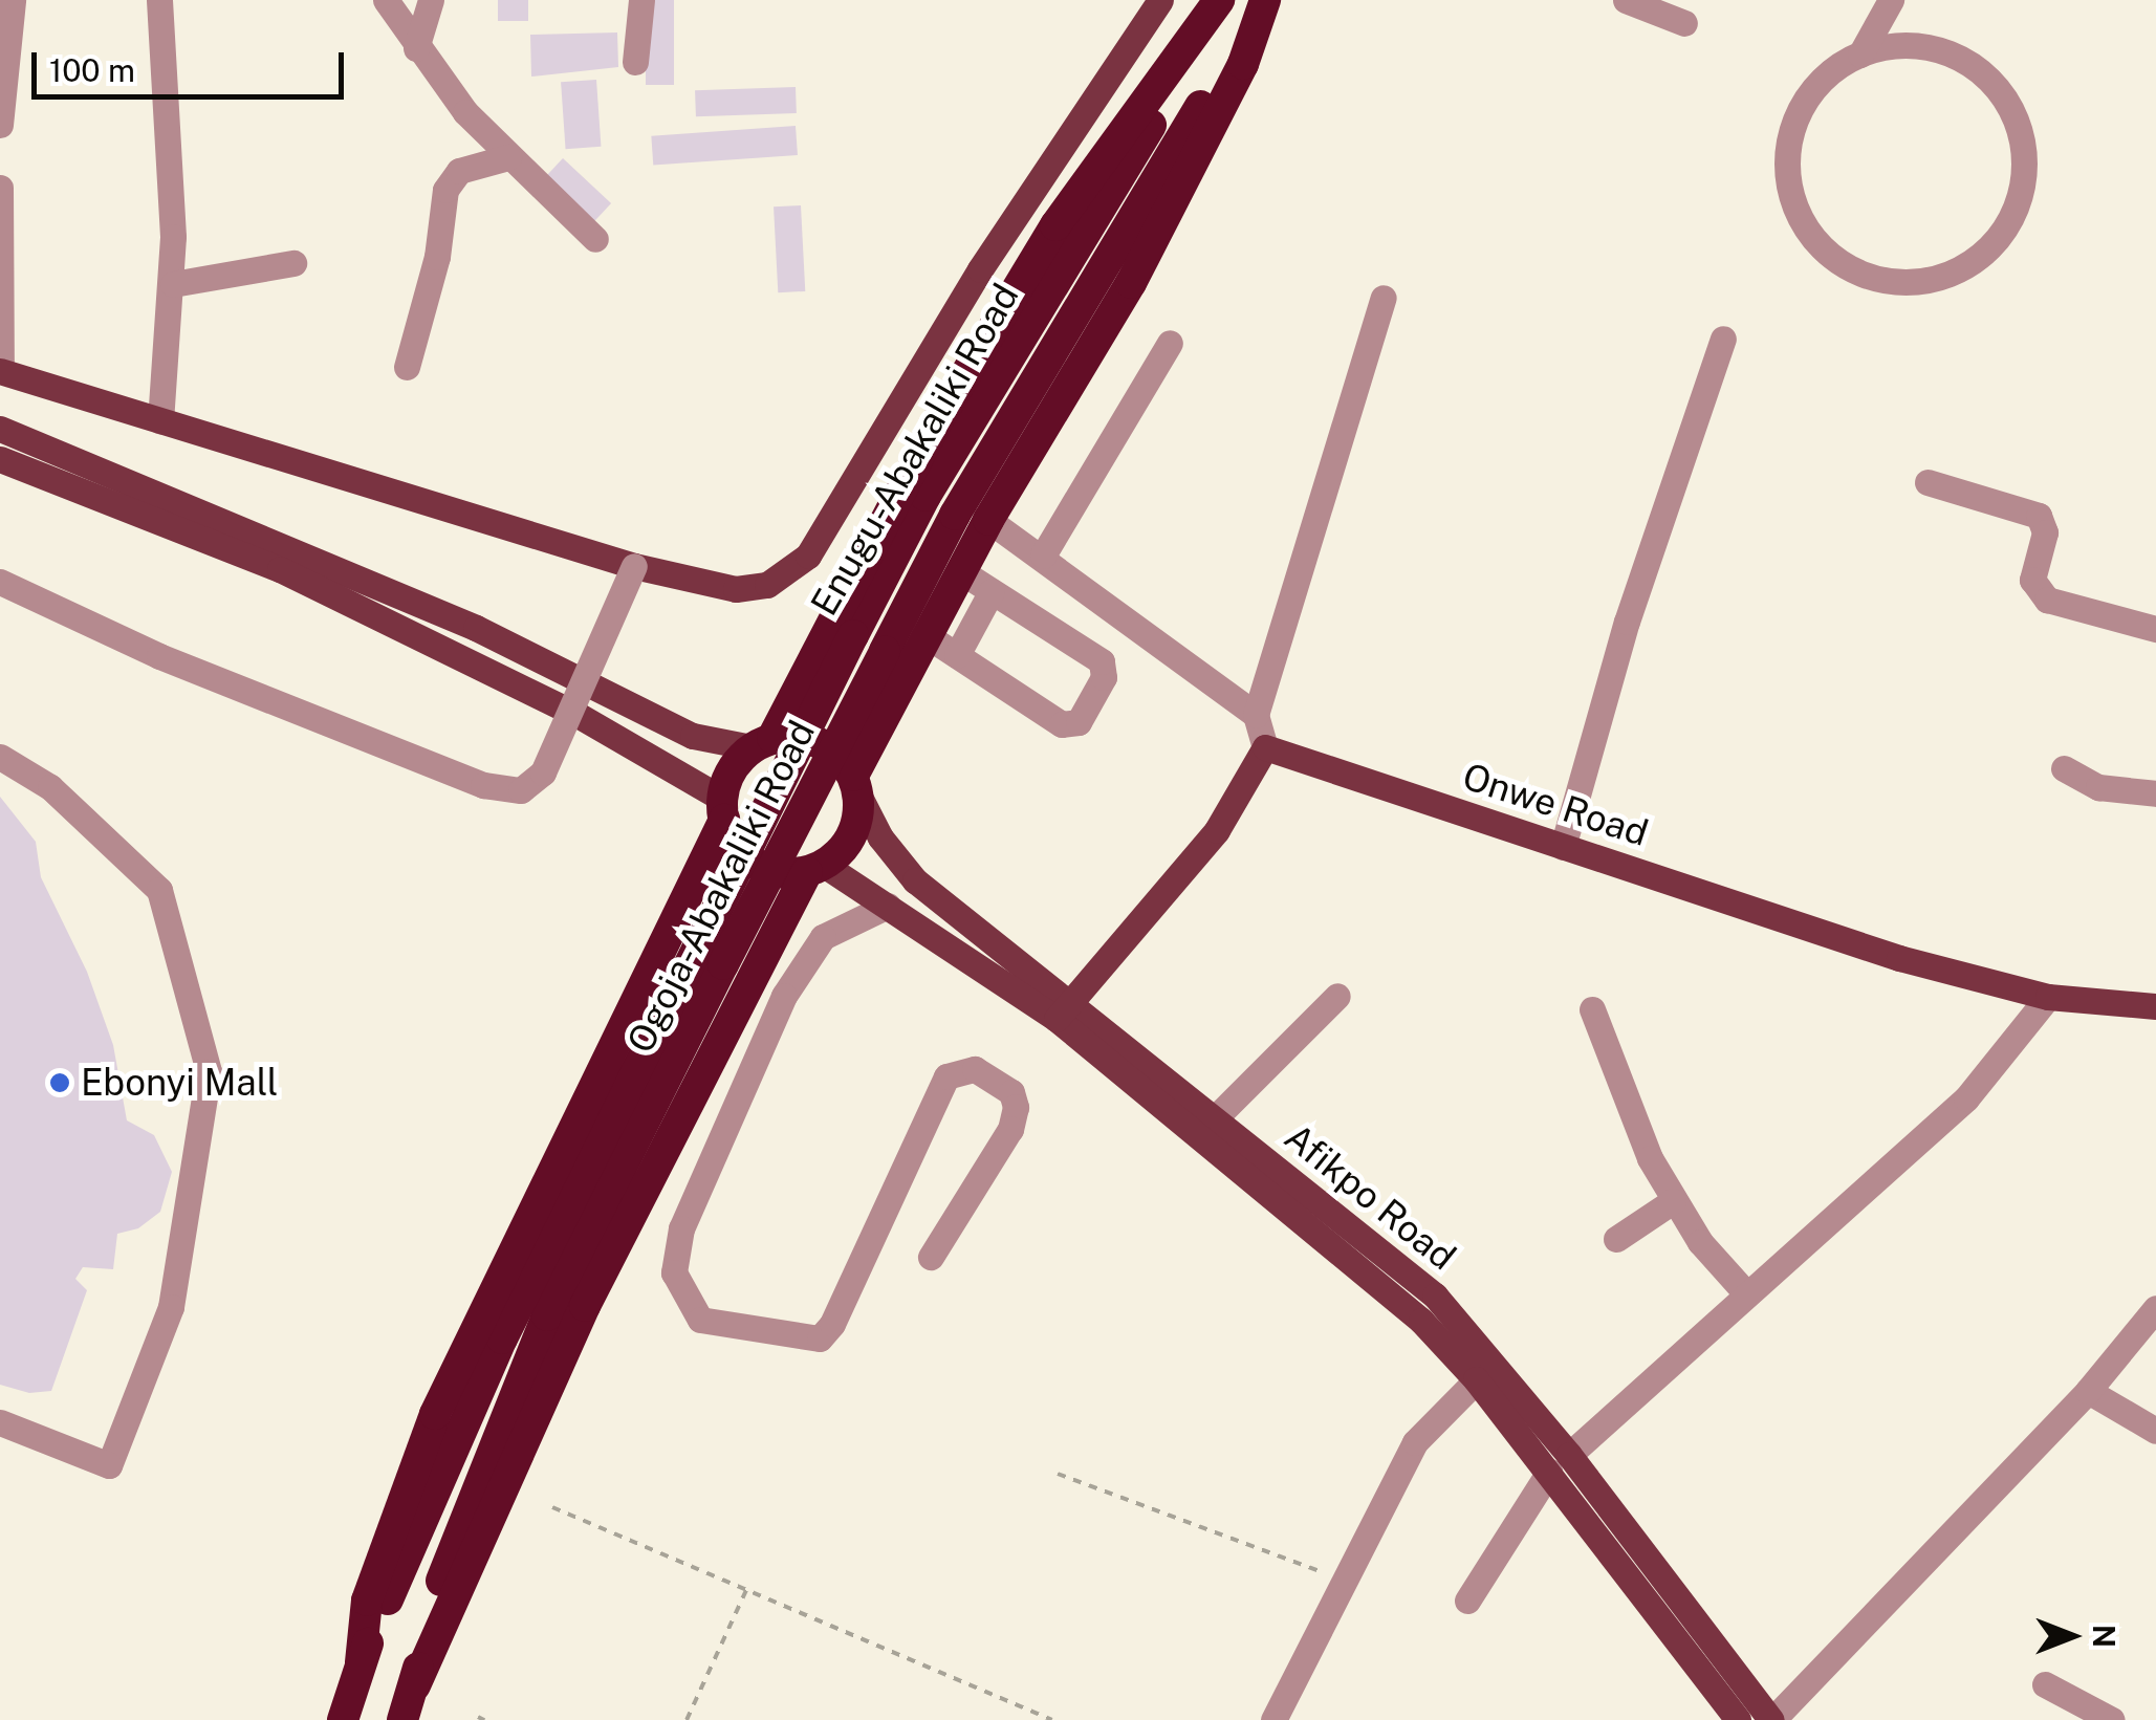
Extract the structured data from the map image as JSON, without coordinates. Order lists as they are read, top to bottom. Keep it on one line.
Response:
{"streets":{"highway":["Enugu-Abakaliki Road","Ogoja-Abakaliki Road"],"main road":["Onwe Road","Afikpo Road"]},"crossings":[["Enugu-Abakaliki Road","Ogoja-Abakaliki Road"]],"places":["Ebonyi Mall"],"scale_bar":"100 m","north":"right"}
